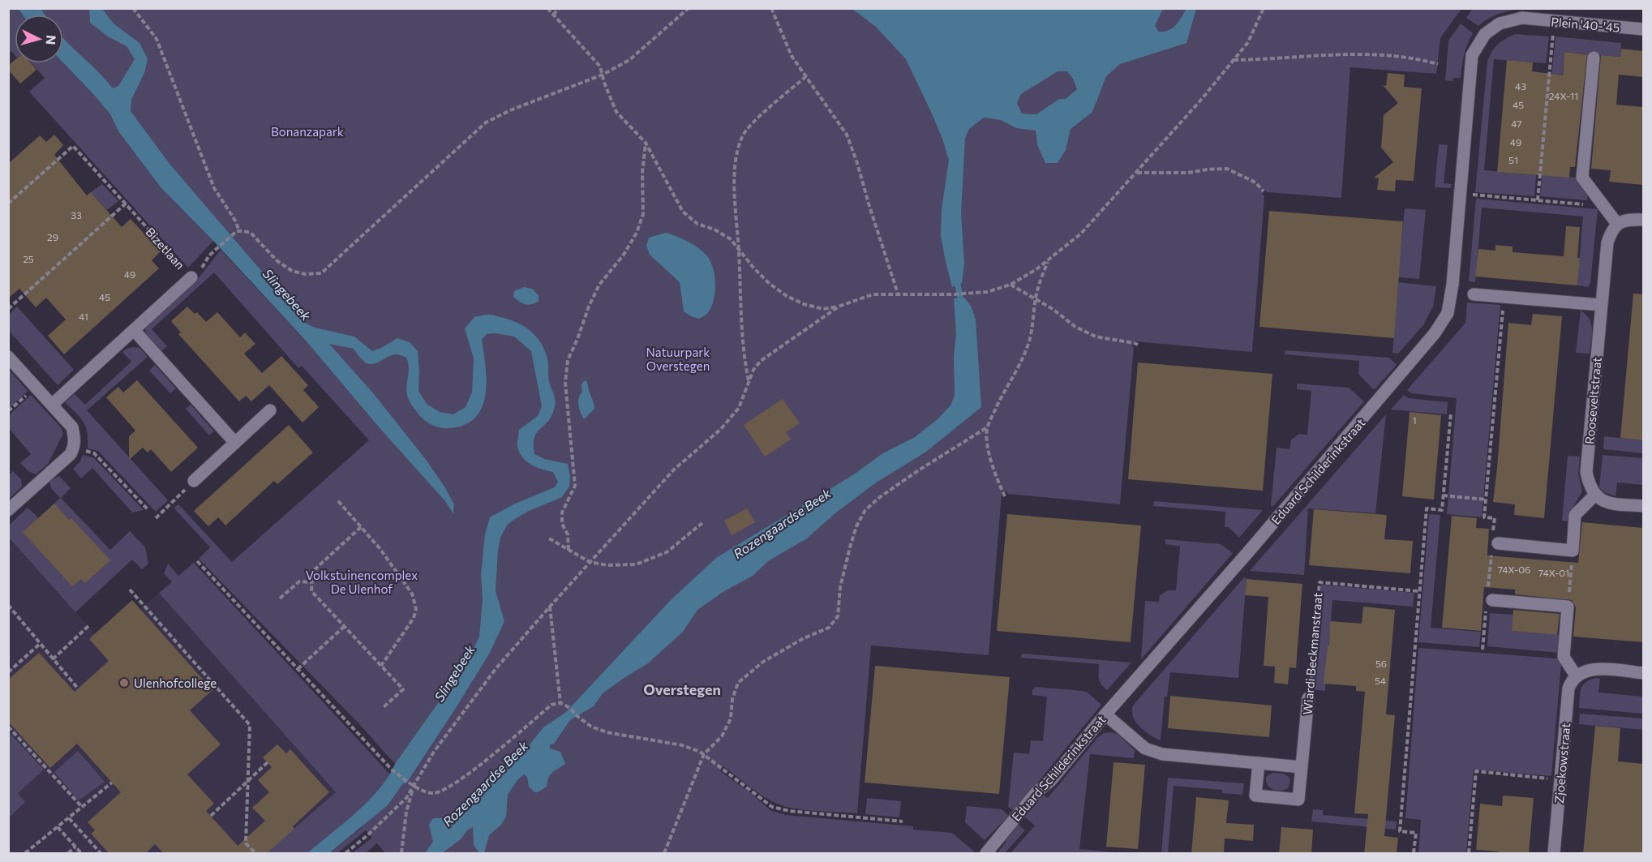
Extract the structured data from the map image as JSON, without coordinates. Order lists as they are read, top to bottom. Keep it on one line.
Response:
{"streets":{"street":["Plein '40-'45","Bizetlaan","Rooseveltstraat","Eduard Schilderinkstraat","Wiardi Beckmanstraat","Zjoekowstraat"]},"crossings":[["Plein '40-'45","Eduard Schilderinkstraat"]],"districts":["Overstegen"],"water":["Slingebeek","Rozengaardse Beek"],"parks":["Bonanzapark","Natuurpark Overstegen","Volkstuinencomplex De Ulenhof"],"places":["Ulenhofcollege"],"house_numbers":["43","24X-11","45","47","49","51","33","29","25","49","45","41","1","74X-06","74X-01","56","54"],"north":"right"}
